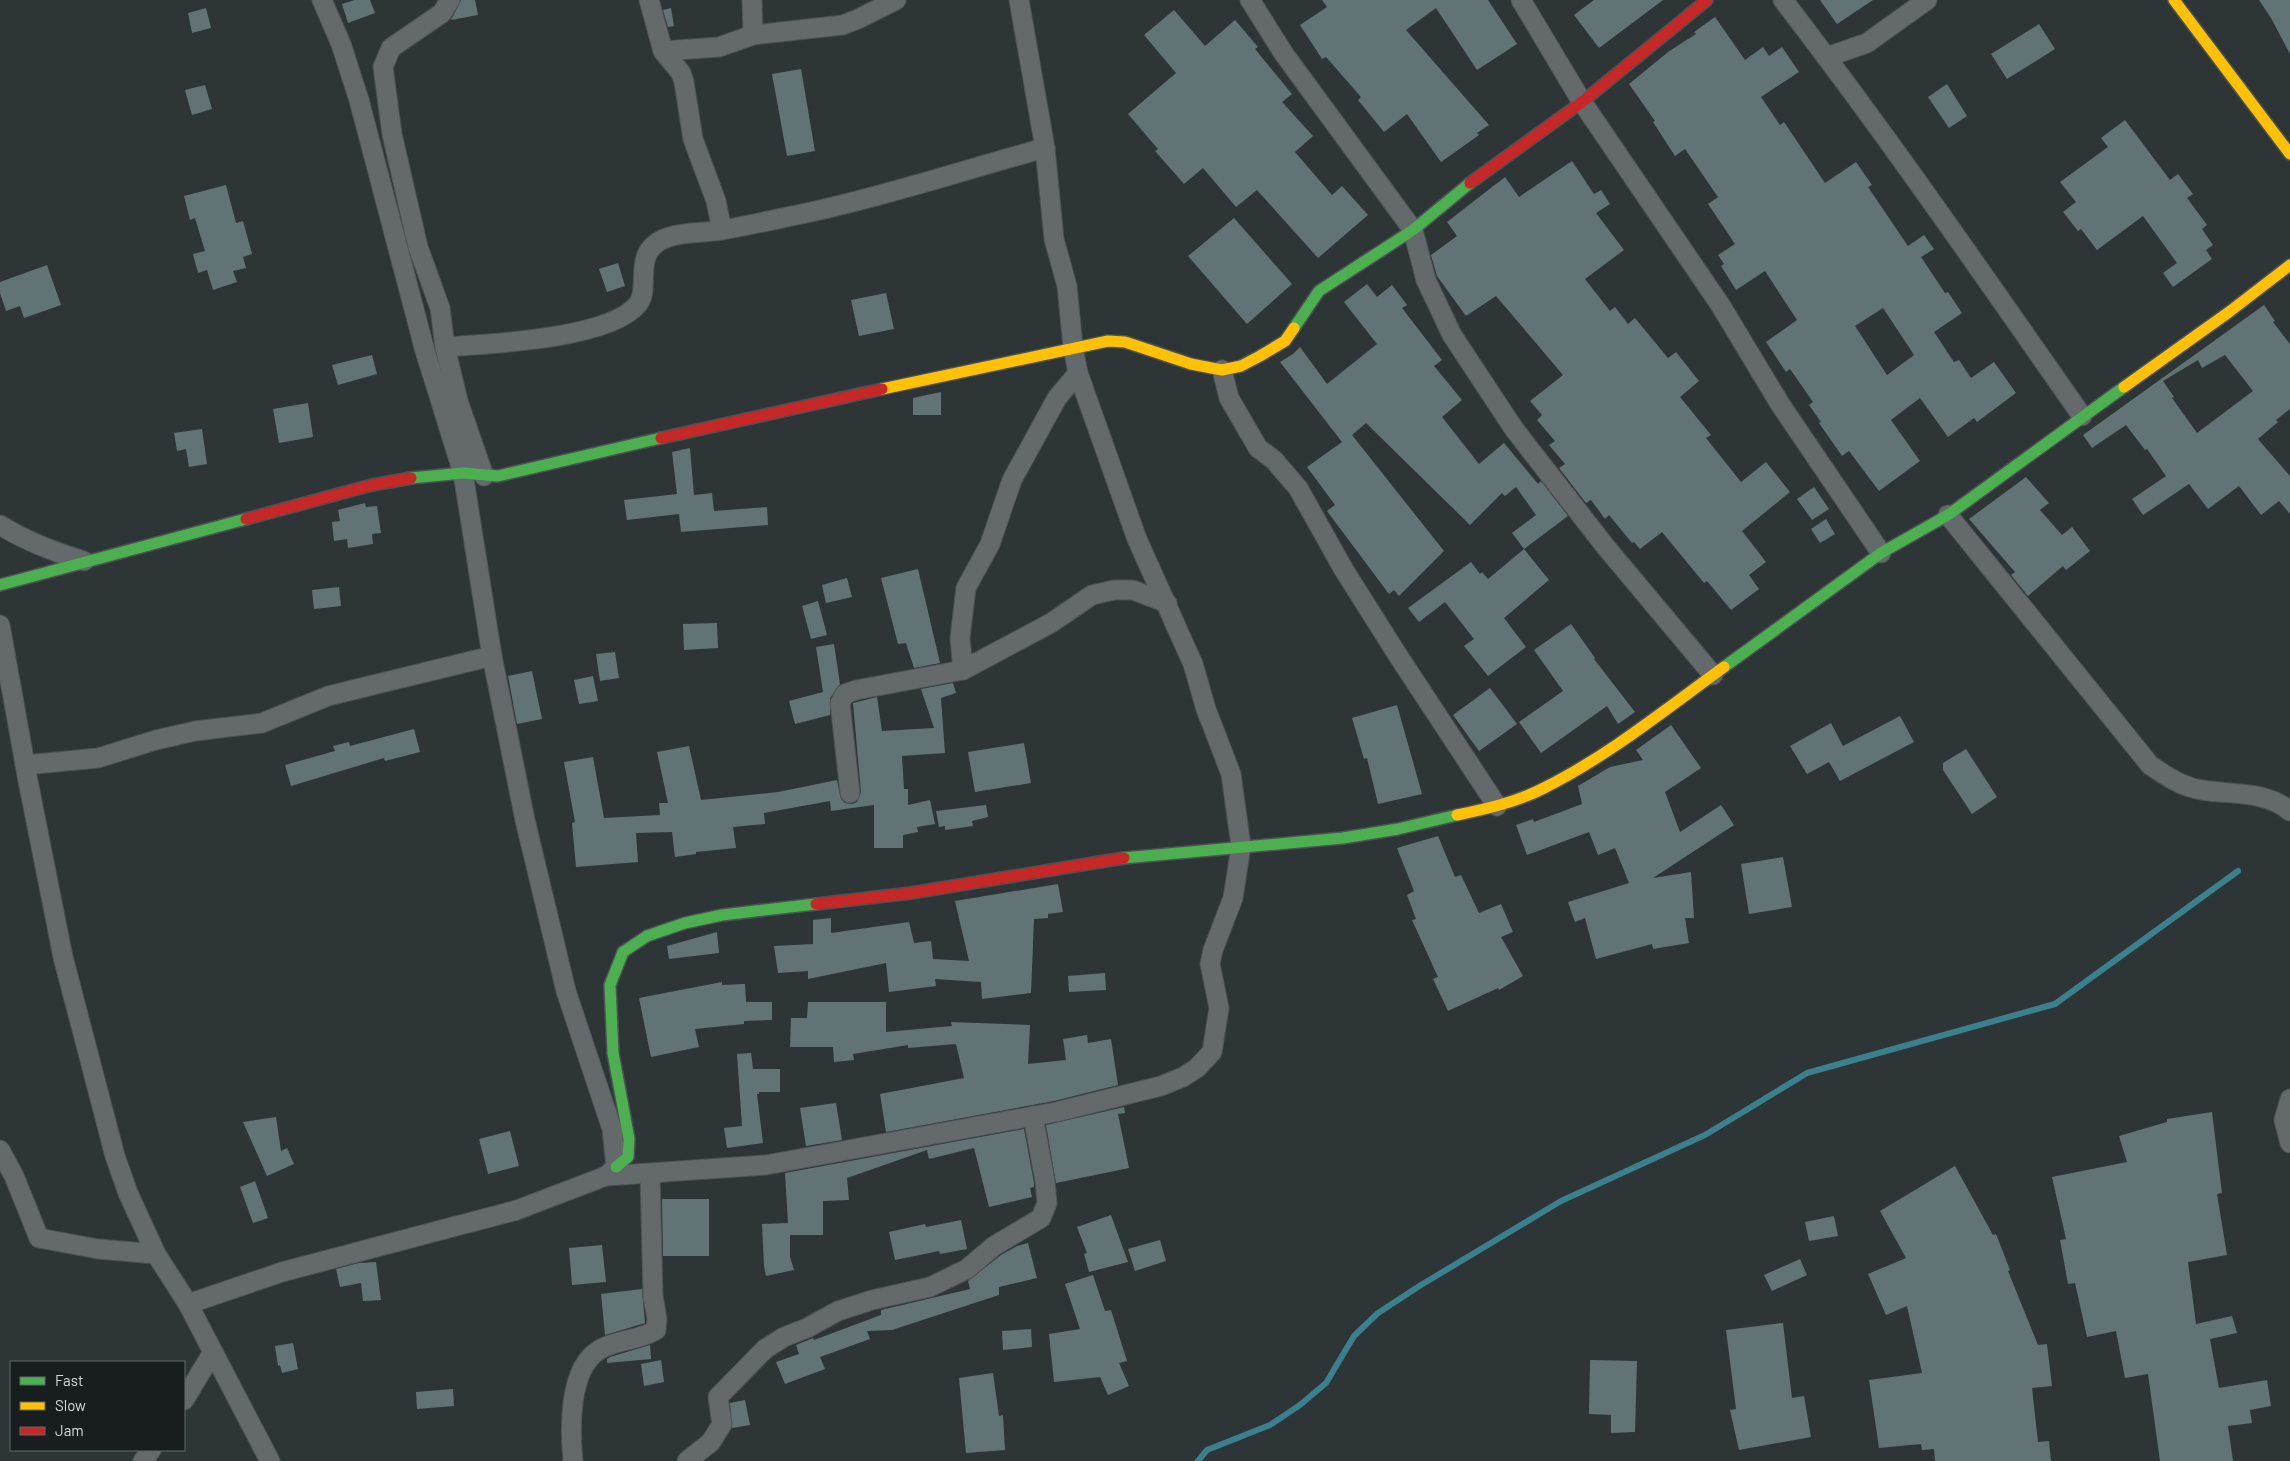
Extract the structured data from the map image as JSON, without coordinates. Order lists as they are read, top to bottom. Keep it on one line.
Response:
{"legend":["Fast","Slow","Jam"]}
